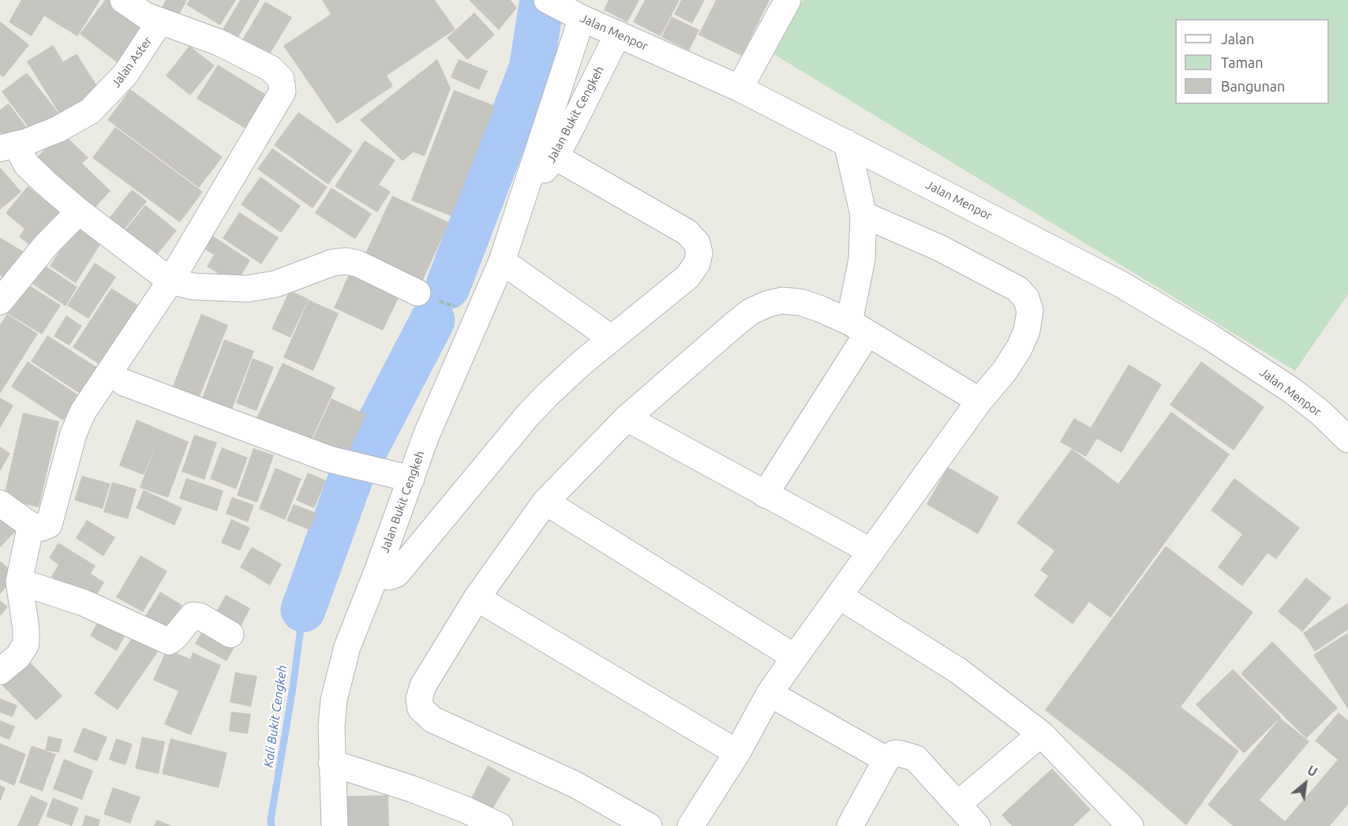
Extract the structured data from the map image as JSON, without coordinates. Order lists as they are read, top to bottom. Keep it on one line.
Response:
{"streets":{"street":["Jalan Menpor","Jalan Aster","Jalan Bukit Cengkeh"]},"crossings":[["Jalan Menpor","Jalan Bukit Cengkeh"]],"water":["Kali Bukit Cengkeh"],"legend":["Jalan","Taman","Bangunan"],"north":"top right"}
